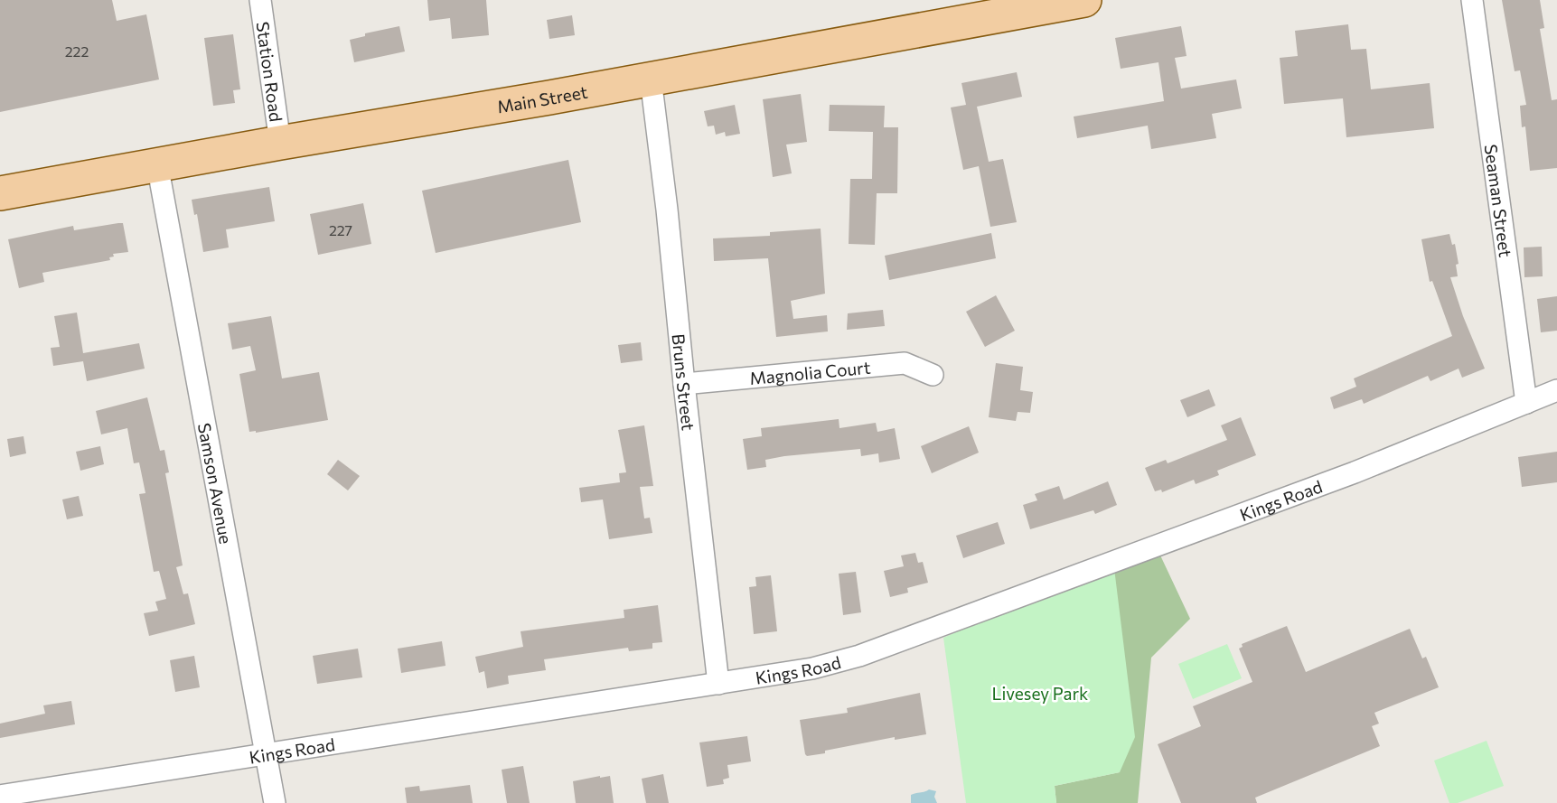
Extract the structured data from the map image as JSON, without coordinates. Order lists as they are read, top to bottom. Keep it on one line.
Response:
{"streets":{"main road":["Main Street"],"street":["Station Road","Seaman Street","Magnolia Court","Bruns Street","Samson Avenue","Kings Road"]},"crossings":[["Station Road","Main Street"],["Main Street","Bruns Street"],["Main Street","Samson Avenue"],["Seaman Street","Kings Road"],["Magnolia Court","Bruns Street"],["Bruns Street","Kings Road"],["Samson Avenue","Kings Road"]],"parks":["Livesey Park"],"house_numbers":["222","227"]}
